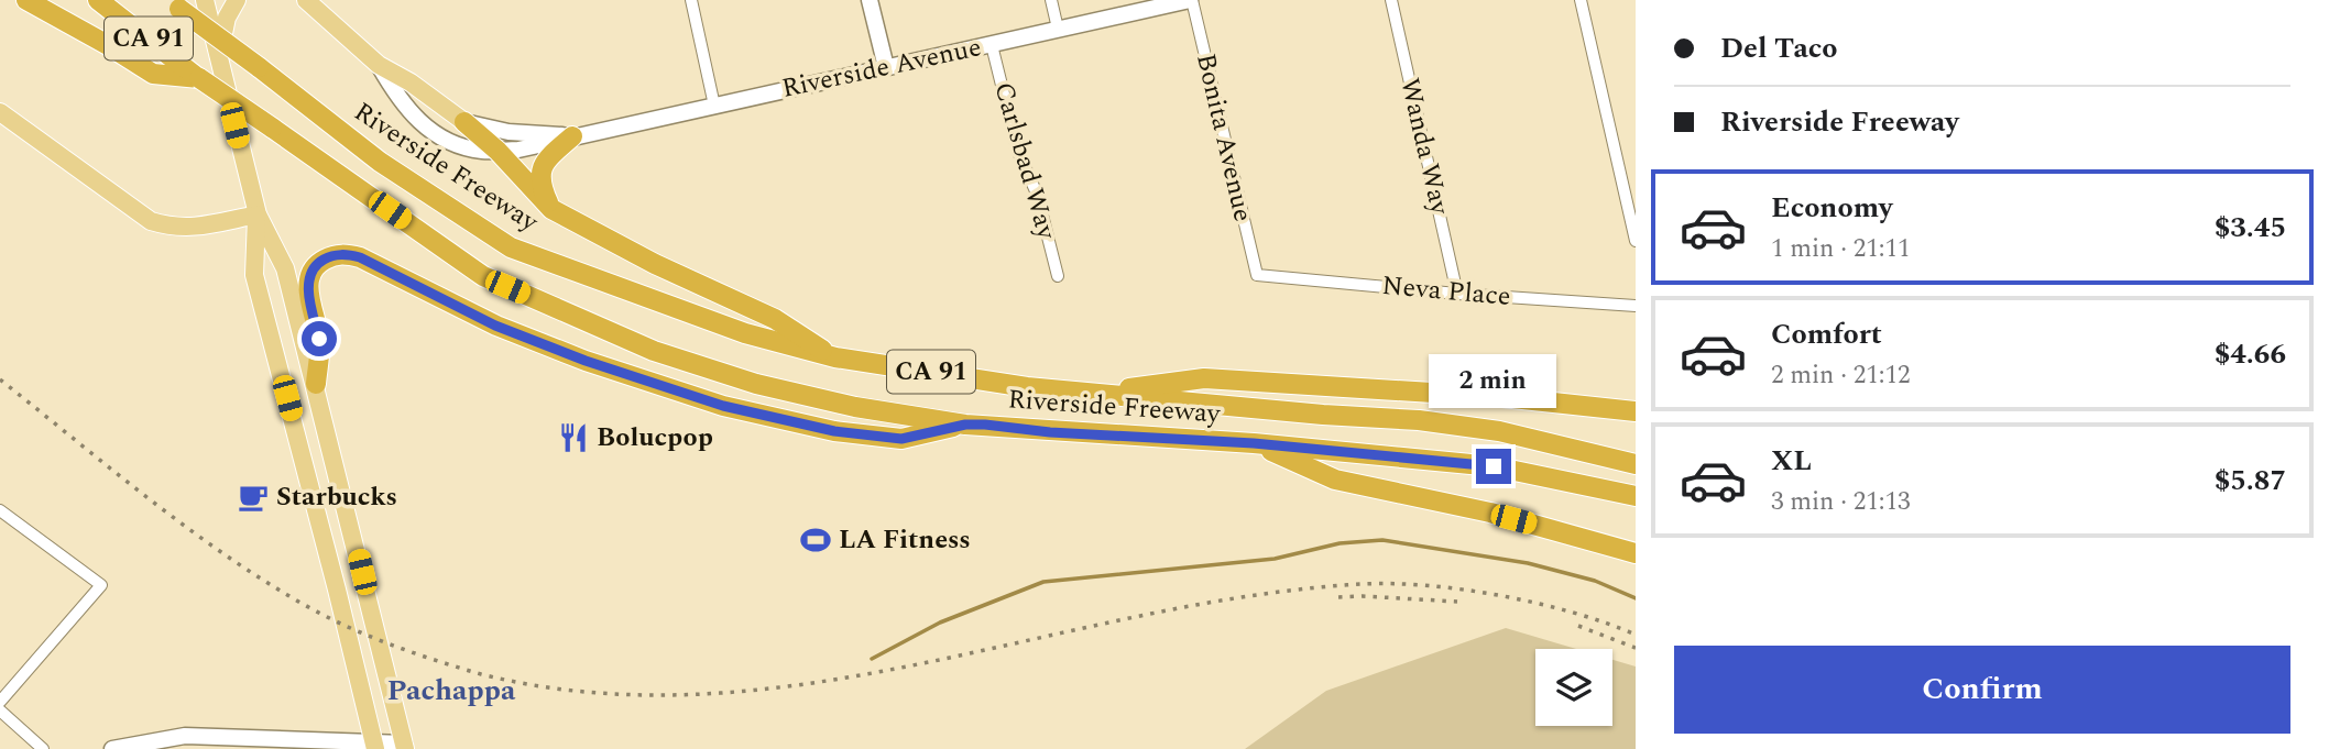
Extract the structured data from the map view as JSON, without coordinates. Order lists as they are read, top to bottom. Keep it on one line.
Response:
{"streets":{"highway":["CA 91","Riverside Freeway"],"main road":["Riverside Avenue"],"street":["Bonita Avenue","Wanda Way","Carlsbad Way","Neva Place"]},"crossings":[["Riverside Avenue","Bonita Avenue"],["Riverside Avenue","Carlsbad Way"],["Bonita Avenue","Neva Place"],["Wanda Way","Neva Place"]],"districts":["Pachappa"],"places":{"restaurant":["Bolucpop"],"cafe":["Starbucks"],"sports":["LA Fitness"]},"page":{"banner":["Del Taco","Riverside Freeway"],"list":[{"name":"Economy","note":"1 min · 21:11","value":"$3.45"},{"name":"Comfort","note":"2 min · 21:12","value":"$4.66"},{"name":"XL","note":"3 min · 21:13","value":"$5.87"}],"bubble":"2 min","buttons":"Confirm"}}
